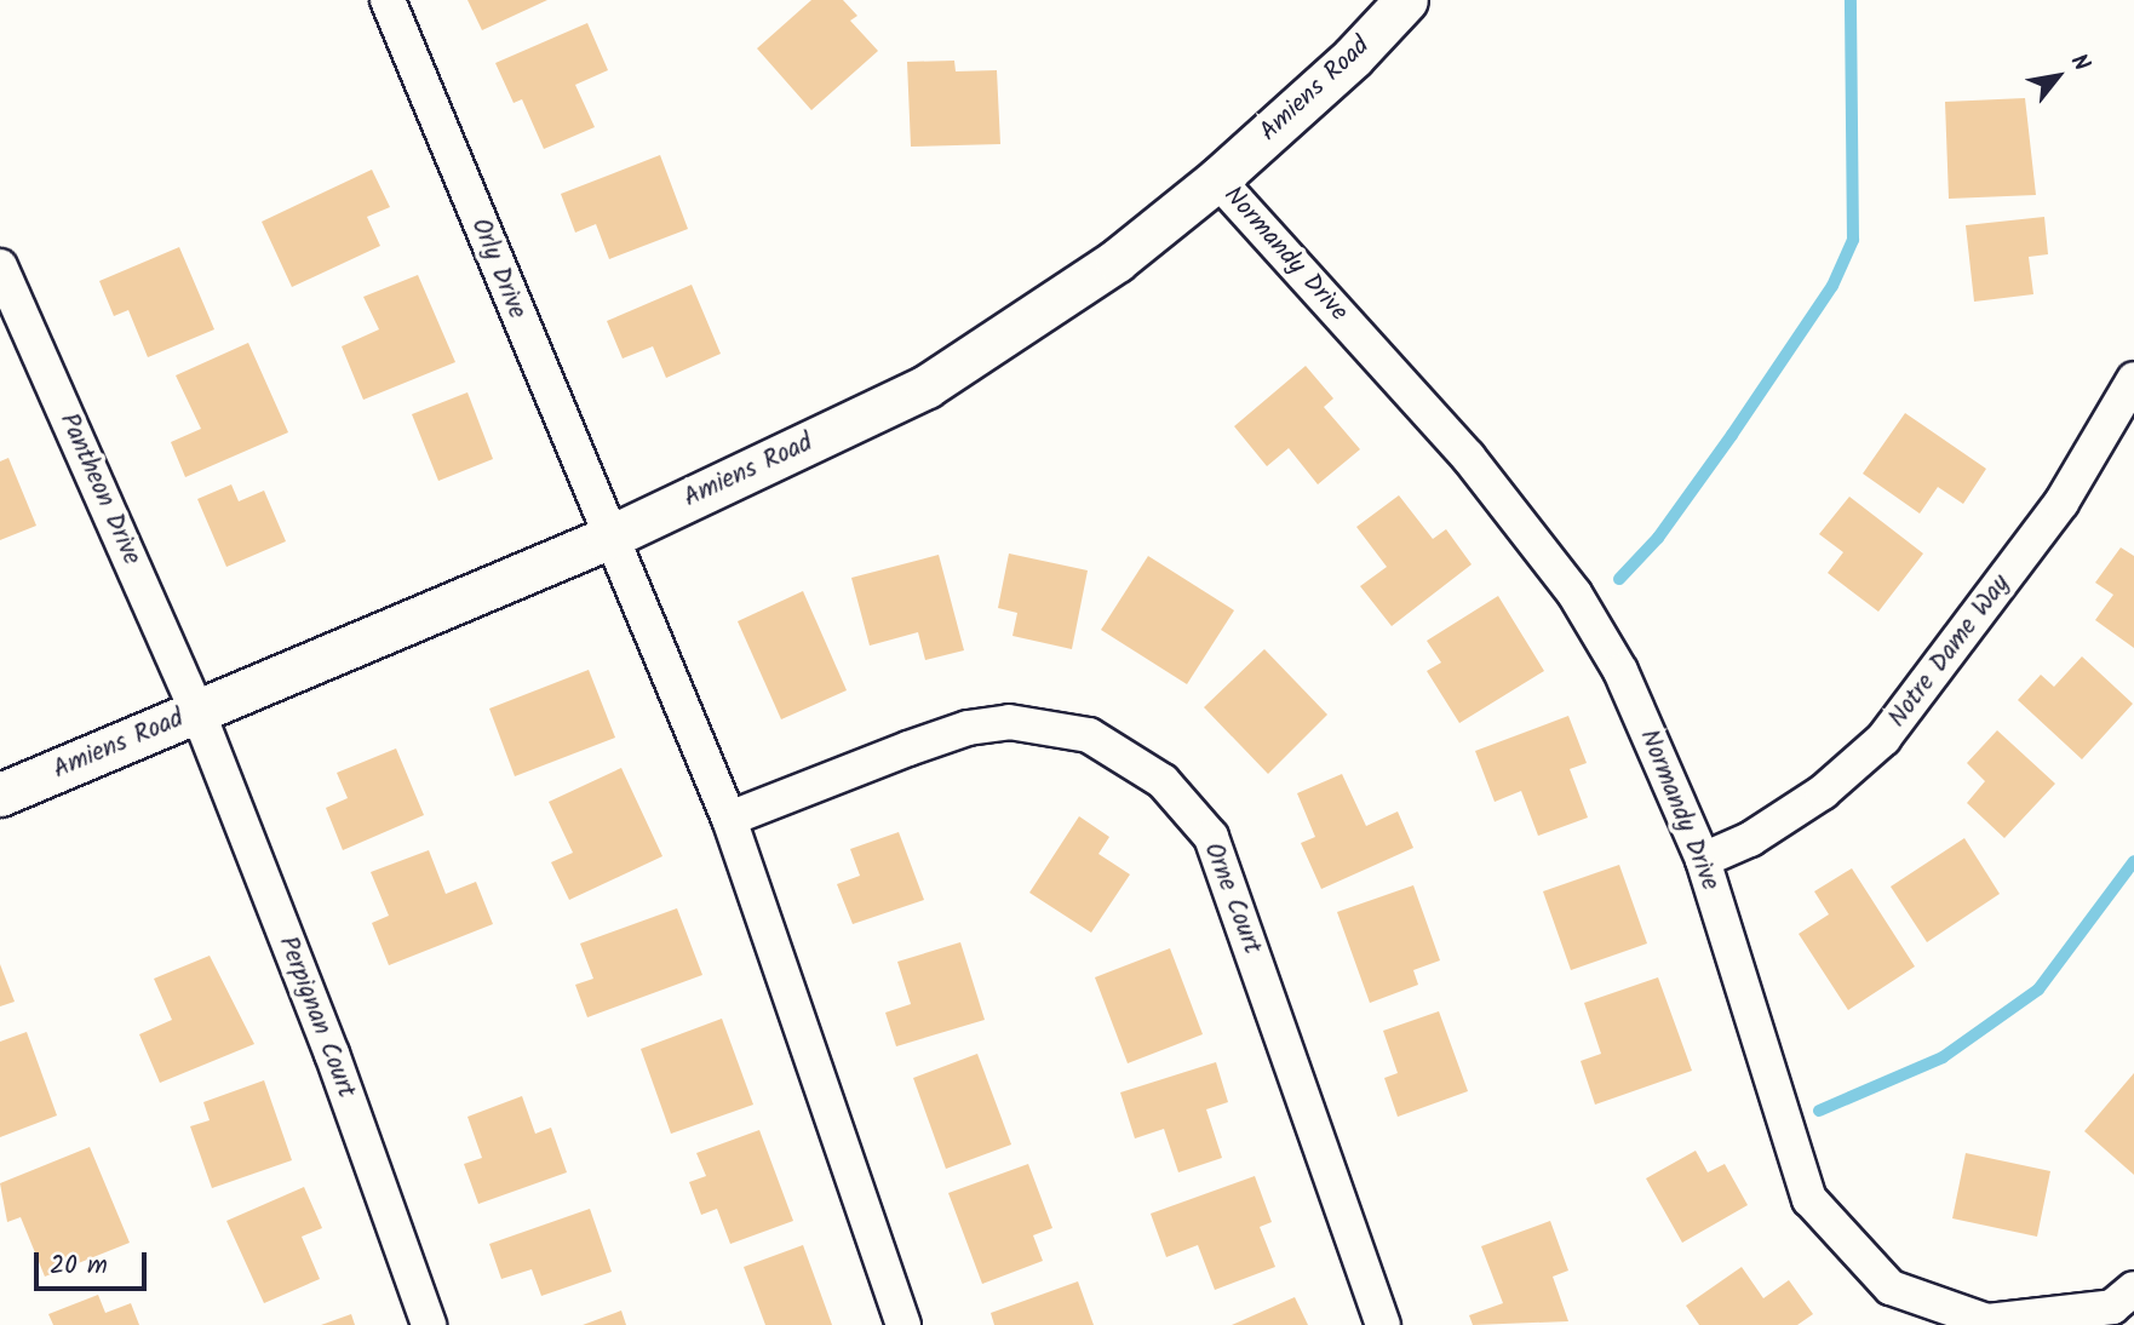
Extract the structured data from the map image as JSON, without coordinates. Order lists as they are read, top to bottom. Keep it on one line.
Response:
{"streets":{"street":["Amiens Road","Normandy Drive","Orly Drive","Pantheon Drive","Notre Dame Way","Orne Court","Perpignan Court"]},"crossings":[["Amiens Road","Normandy Drive"],["Amiens Road","Orly Drive"],["Amiens Road","Pantheon Drive"],["Amiens Road","Perpignan Court"],["Normandy Drive","Notre Dame Way"],["Pantheon Drive","Perpignan Court"]],"scale_bar":"20 m","north":"top right"}
